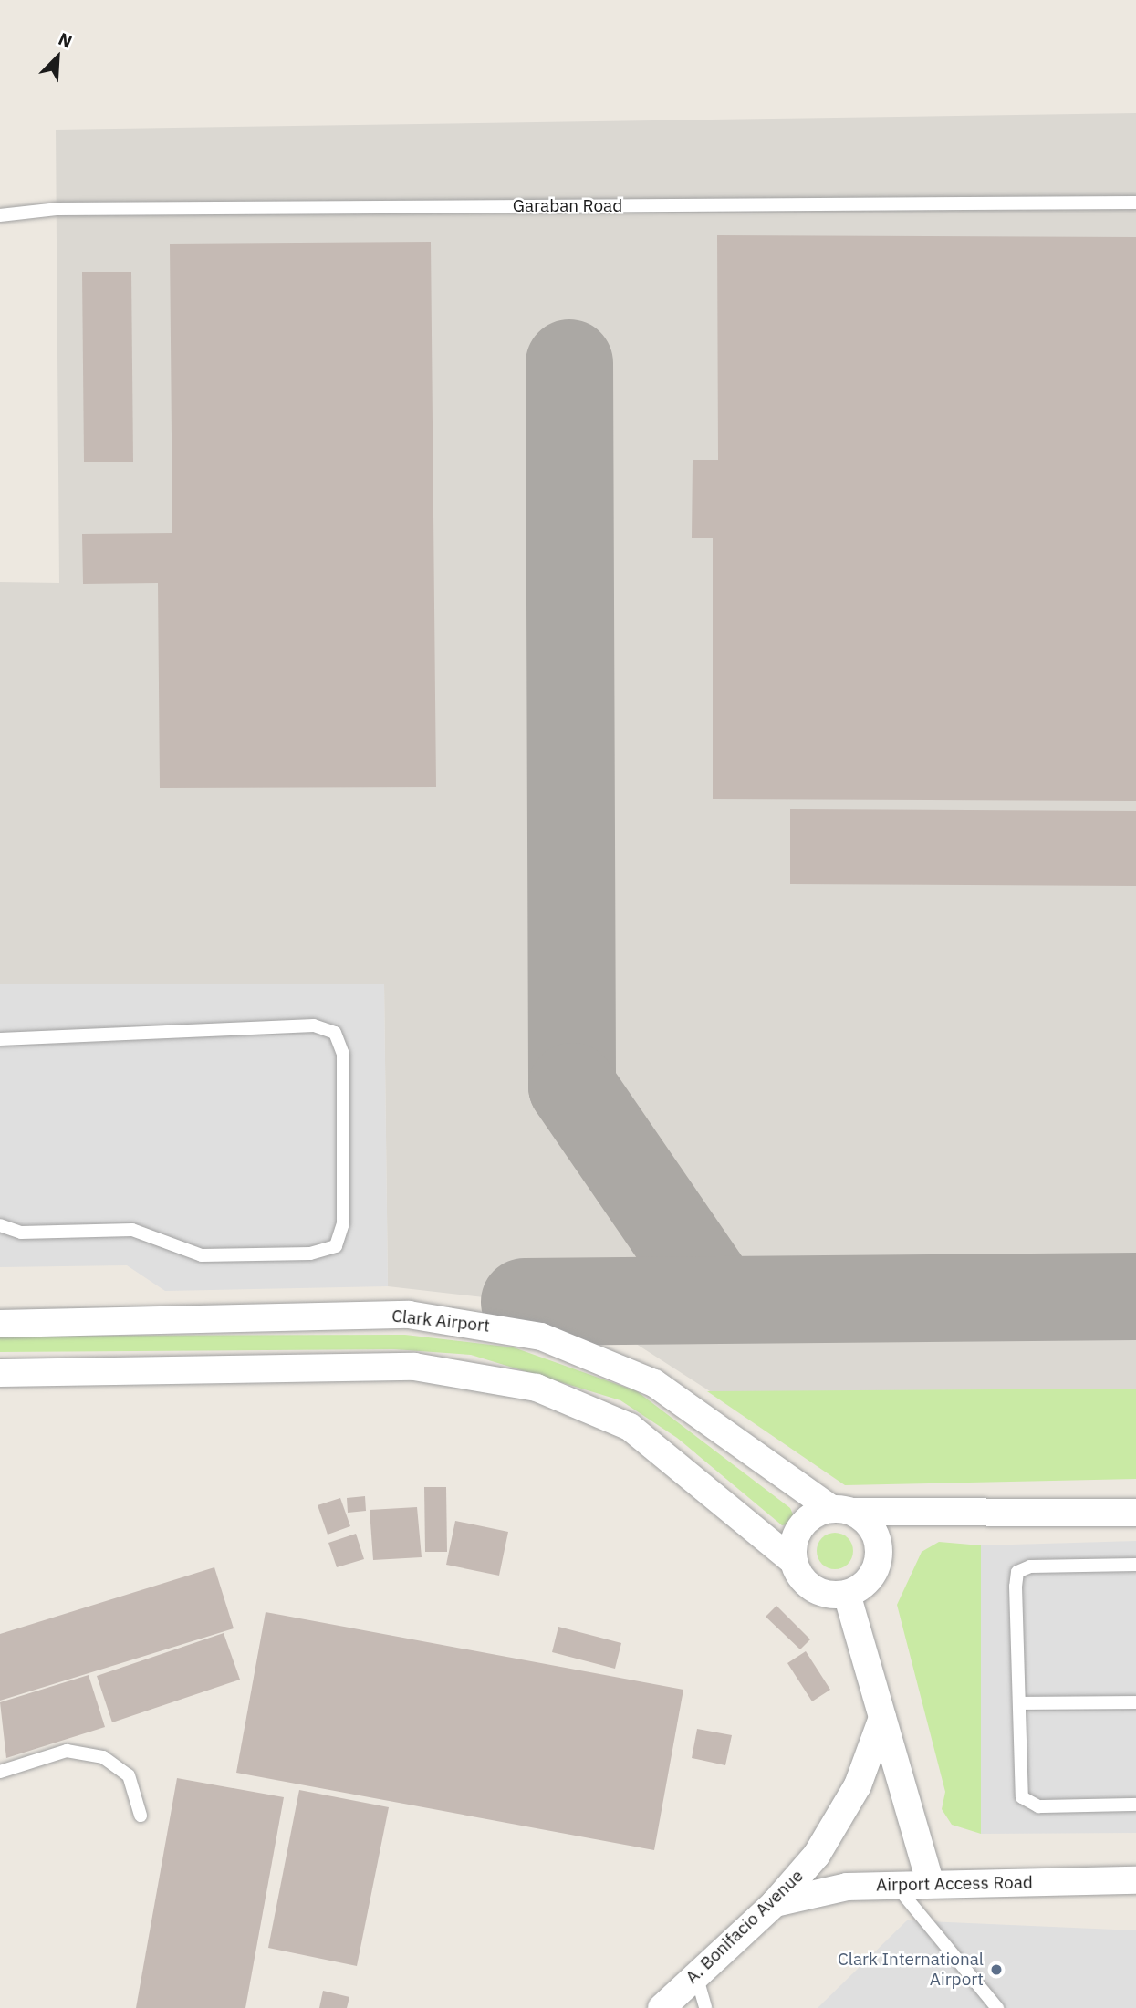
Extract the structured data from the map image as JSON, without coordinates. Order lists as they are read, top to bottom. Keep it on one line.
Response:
{"streets":{"street":["Clark Airport","Airport Access Road","A. Bonifacio Avenue"],"lane":["Garaban Road"]},"crossings":[["Airport Access Road","A. Bonifacio Avenue"]],"places":["Clark International Airport"],"north":"top right"}
